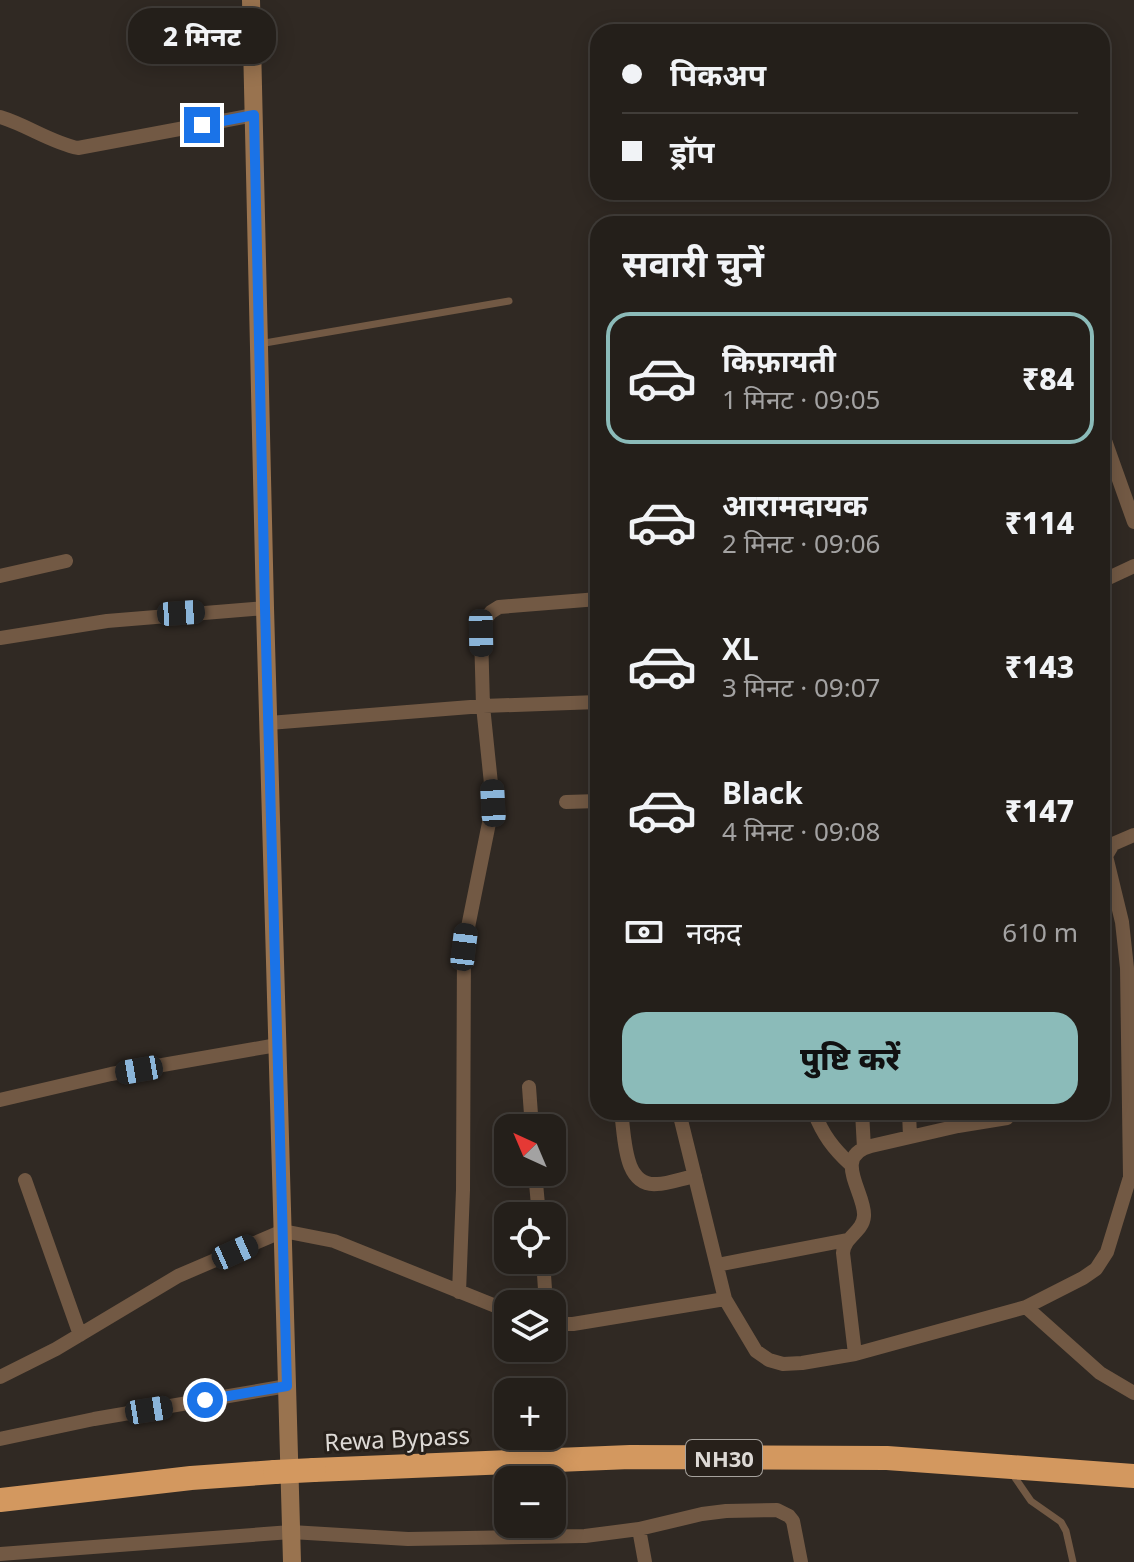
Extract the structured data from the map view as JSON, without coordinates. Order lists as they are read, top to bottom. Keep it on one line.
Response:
{"streets":{"highway":["Rewa Bypass","NH30"]},"north":"top left","page":{"bubble":"2 मिनट","banner":["पिकअप","ड्रॉप"],"heading":"सवारी चुनें","list":[{"name":"किफ़ायती","note":"1 मिनट · 09:05","value":"₹84"},{"name":"आरामदायक","note":"2 मिनट · 09:06","value":"₹114"},{"name":"XL","note":"3 मिनट · 09:07","value":"₹143"},{"name":"Black","note":"4 मिनट · 09:08","value":"₹147"}],"pay":["नकद","610 m"],"buttons":"पुष्टि करें","map_buttons":["+","−"]}}
